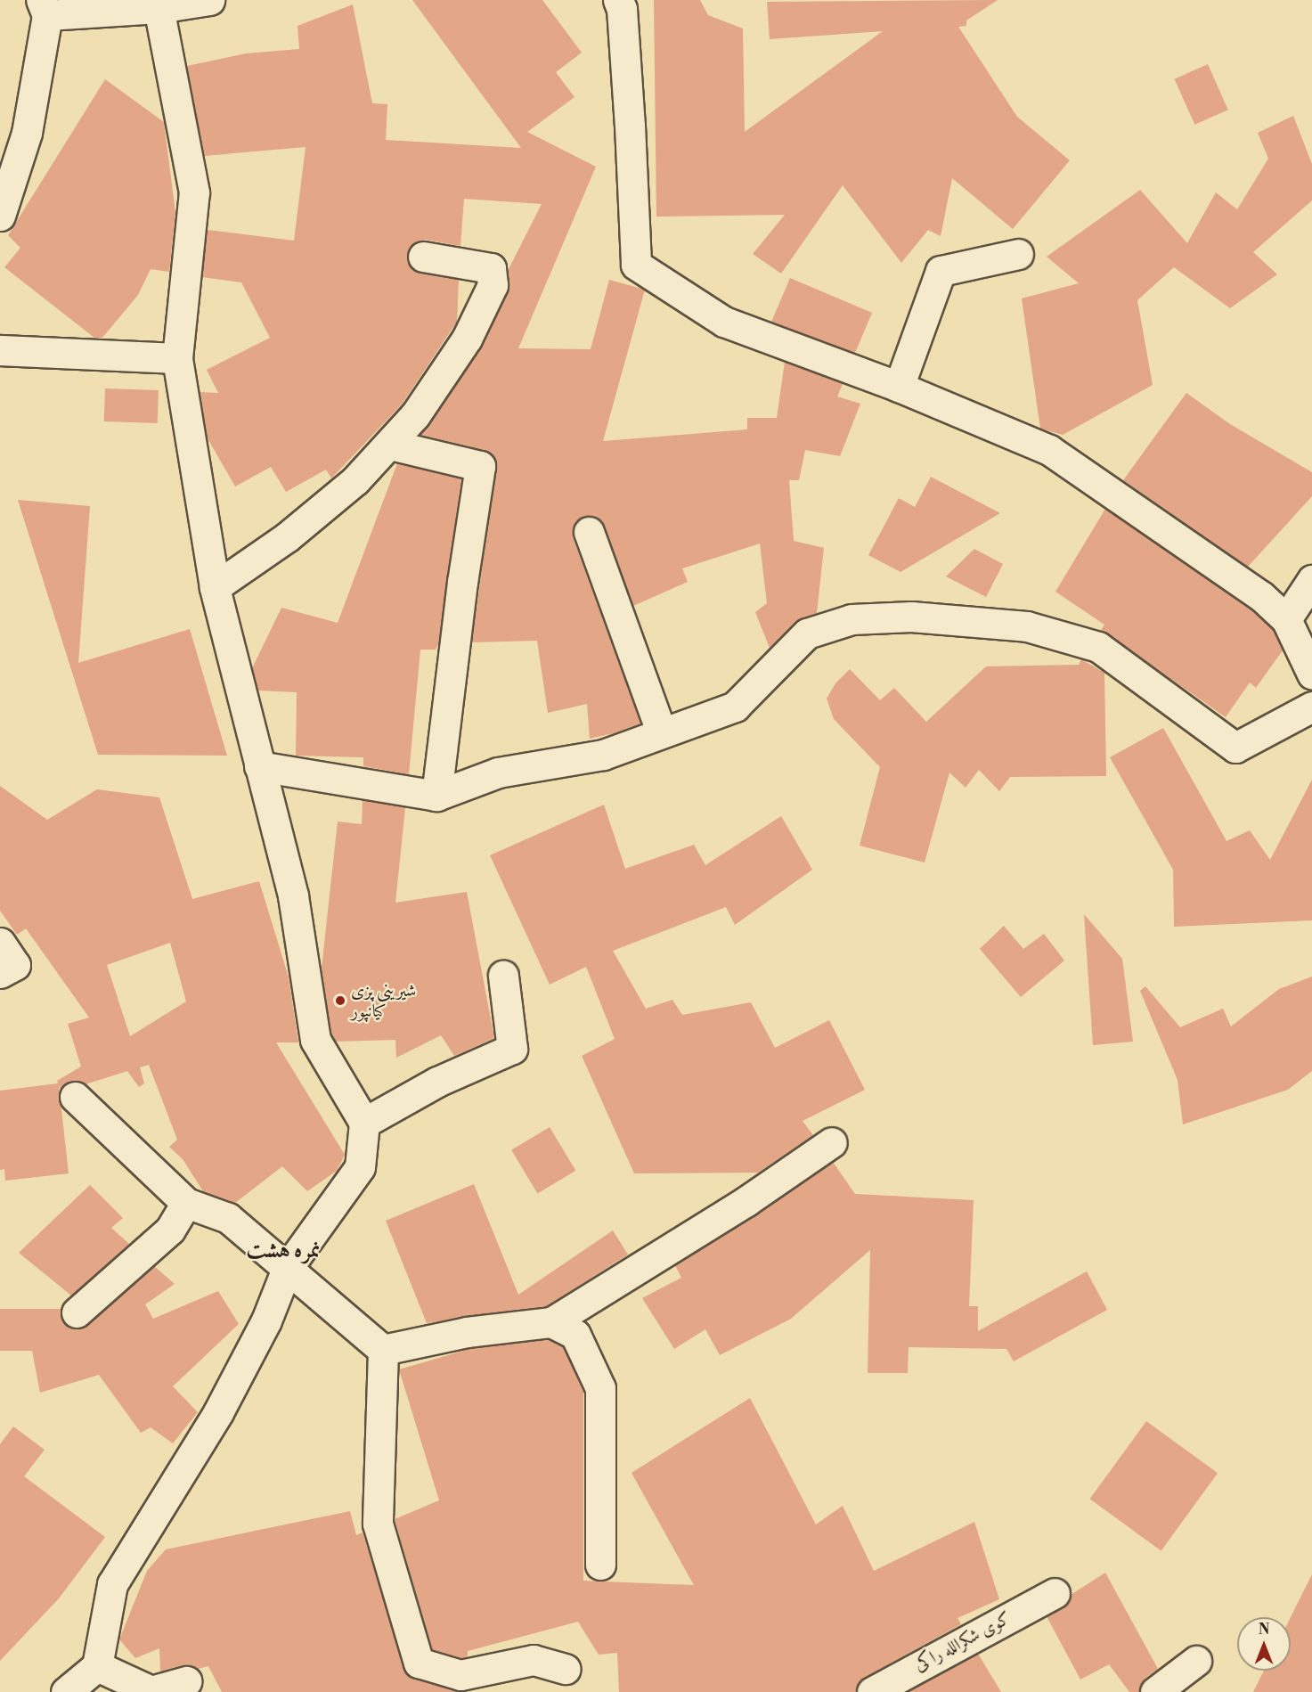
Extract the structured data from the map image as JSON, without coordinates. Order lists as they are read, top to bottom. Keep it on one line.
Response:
{"streets":{"street":["کوی شکرالله راکی"]},"districts":["نمره هشت"],"places":["شیرینی پزی کیانپور"],"north":"top"}
